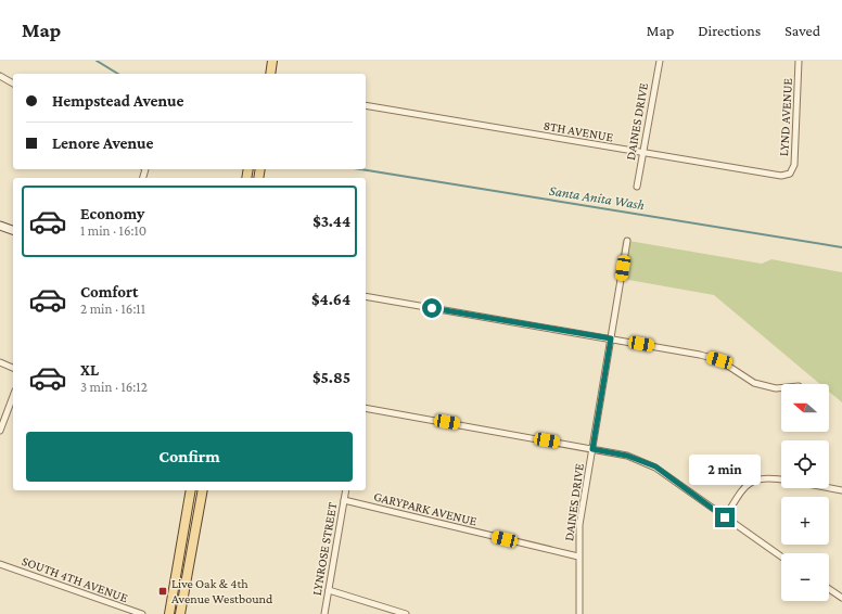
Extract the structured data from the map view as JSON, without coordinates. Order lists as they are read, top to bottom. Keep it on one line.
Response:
{"streets":{"street":["LYND AVENUE","DAINES DRIVE","8TH AVENUE","GARYPARK AVENUE","LYNROSE STREET","SOUTH 4TH AVENUE"]},"crossings":[["LYND AVENUE","8TH AVENUE"],["DAINES DRIVE","8TH AVENUE"],["DAINES DRIVE","GARYPARK AVENUE"],["GARYPARK AVENUE","LYNROSE STREET"]],"water":["Santa Anita Wash"],"places":{"transit":["Live Oak & 4th Avenue Westbound"]},"north":"left","page":{"header":"Map","nav":["Map","Directions","Saved"],"banner":["Hempstead Avenue","Lenore Avenue"],"list":[{"name":"Economy","note":"1 min · 16:10","value":"$3.44"},{"name":"Comfort","note":"2 min · 16:11","value":"$4.64"},{"name":"XL","note":"3 min · 16:12","value":"$5.85"}],"map_buttons":["+","−"],"buttons":"Confirm","bubble":"2 min"}}
